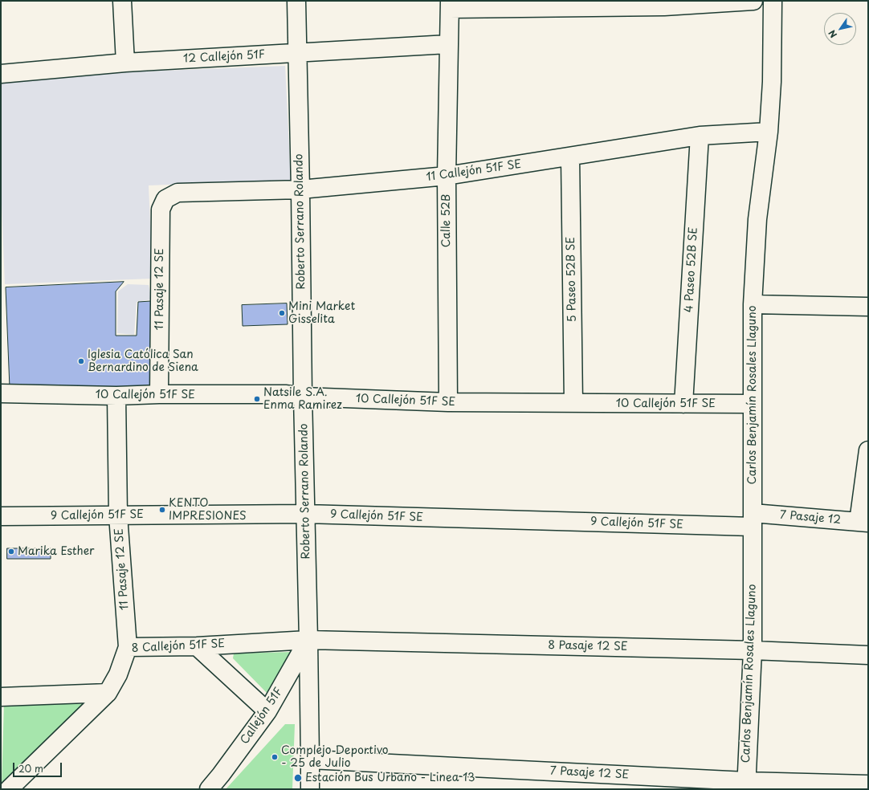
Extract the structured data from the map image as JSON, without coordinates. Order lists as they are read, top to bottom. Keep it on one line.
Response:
{"streets":{"street":["12 Callejón 51F","11 Callejón 51F SE","Calle 52B","Roberto Serrano Rolando","4 Paseo 52B SE","5 Paseo 52B SE","11 Pasaje 12 SE","10 Callejón 51F SE","Carlos Benjamín Rosales Llaguno","9 Callejón 51F SE","7 Pasaje 12","8 Callejón 51F SE","8 Pasaje 12 SE","Callejón 51F","7 Pasaje 12 SE"]},"crossings":[["12 Callejón 51F","Calle 52B"],["12 Callejón 51F","Roberto Serrano Rolando"],["11 Callejón 51F SE","Calle 52B"],["11 Callejón 51F SE","Roberto Serrano Rolando"],["11 Callejón 51F SE","4 Paseo 52B SE"],["11 Callejón 51F SE","5 Paseo 52B SE"],["11 Callejón 51F SE","11 Pasaje 12 SE"],["11 Callejón 51F SE","Carlos Benjamín Rosales Llaguno"],["Calle 52B","10 Callejón 51F SE"],["Roberto Serrano Rolando","10 Callejón 51F SE"],["Roberto Serrano Rolando","9 Callejón 51F SE"],["Roberto Serrano Rolando","8 Callejón 51F SE"],["Roberto Serrano Rolando","8 Pasaje 12 SE"],["Roberto Serrano Rolando","Callejón 51F"],["Roberto Serrano Rolando","7 Pasaje 12 SE"],["4 Paseo 52B SE","10 Callejón 51F SE"],["5 Paseo 52B SE","10 Callejón 51F SE"],["11 Pasaje 12 SE","10 Callejón 51F SE"],["11 Pasaje 12 SE","9 Callejón 51F SE"],["11 Pasaje 12 SE","8 Callejón 51F SE"],["10 Callejón 51F SE","Carlos Benjamín Rosales Llaguno"],["Carlos Benjamín Rosales Llaguno","9 Callejón 51F SE"],["Carlos Benjamín Rosales Llaguno","7 Pasaje 12"],["Carlos Benjamín Rosales Llaguno","8 Pasaje 12 SE"],["Carlos Benjamín Rosales Llaguno","7 Pasaje 12 SE"],["9 Callejón 51F SE","7 Pasaje 12"],["8 Callejón 51F SE","8 Pasaje 12 SE"],["8 Callejón 51F SE","Callejón 51F"],["8 Pasaje 12 SE","Callejón 51F"]],"places":["Mini Market Gisselita","Iglesia Católica San Bernardino de Siena","Natsile S.A. Enma Ramirez","KENTO IMPRESIONES","Marika Esther","Complejo Deportivo - 25 de Julio","Estación Bus Urbano - Linea 13"],"scale_bar":"20 m","north":"bottom left"}
